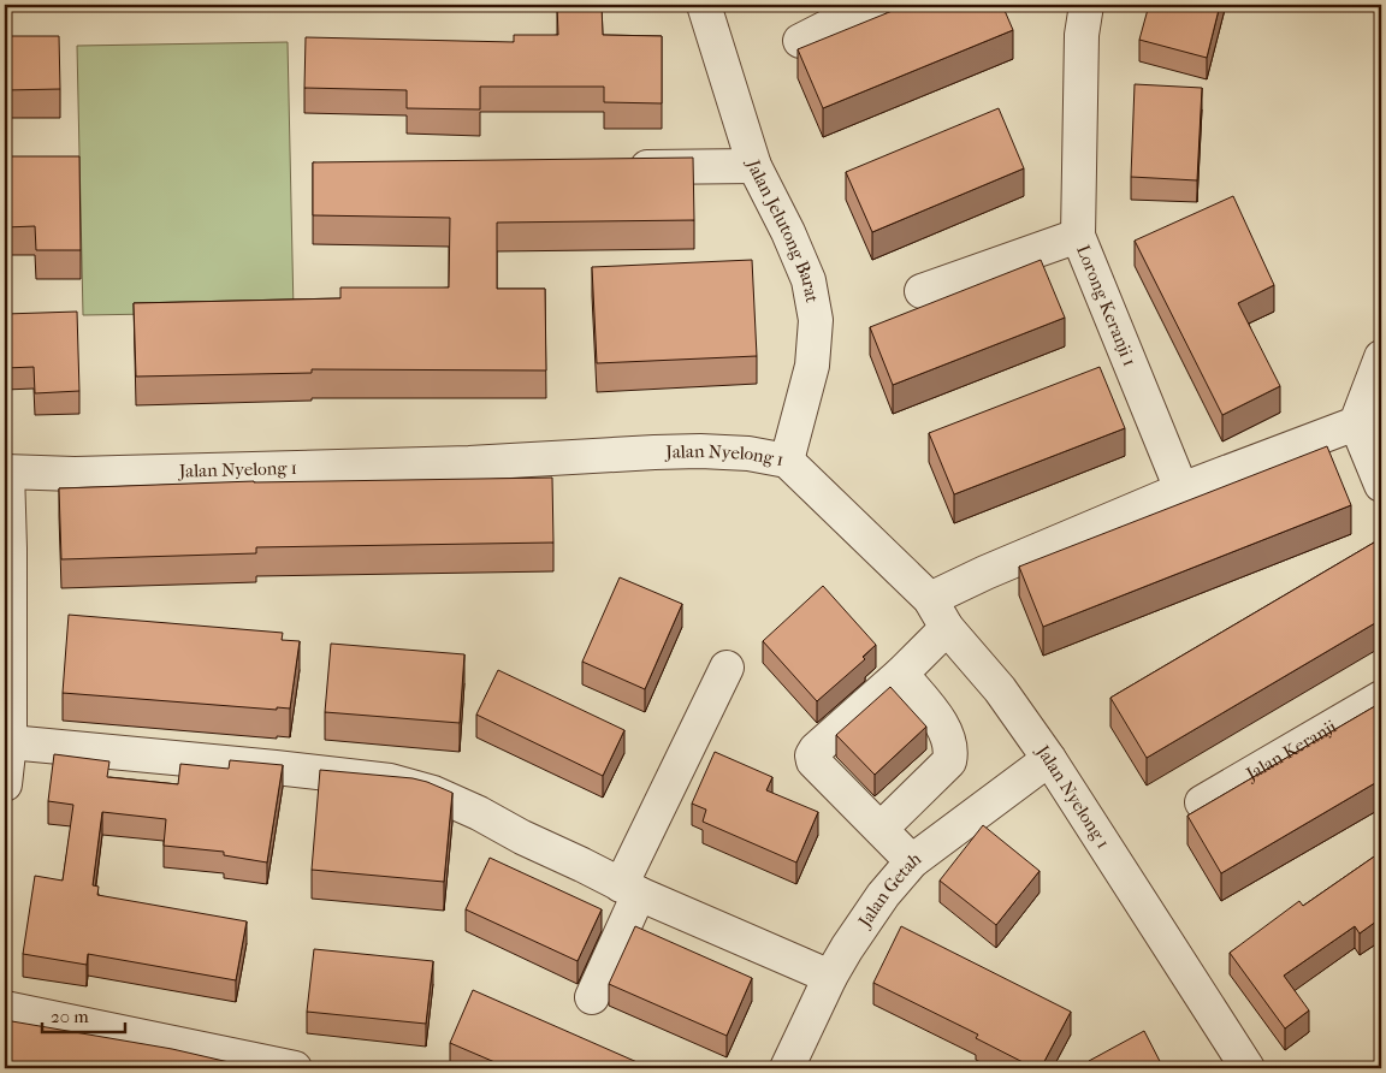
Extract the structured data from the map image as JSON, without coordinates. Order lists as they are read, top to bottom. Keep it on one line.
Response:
{"streets":{"street":["Jalan Jelutong Barat","Lorong Keranji 1","Jalan Nyelong 1","Jalan Keranji","Jalan Getah"]},"crossings":[["Jalan Jelutong Barat","Jalan Nyelong 1"],["Jalan Nyelong 1","Jalan Getah"]],"scale_bar":"20 m"}
